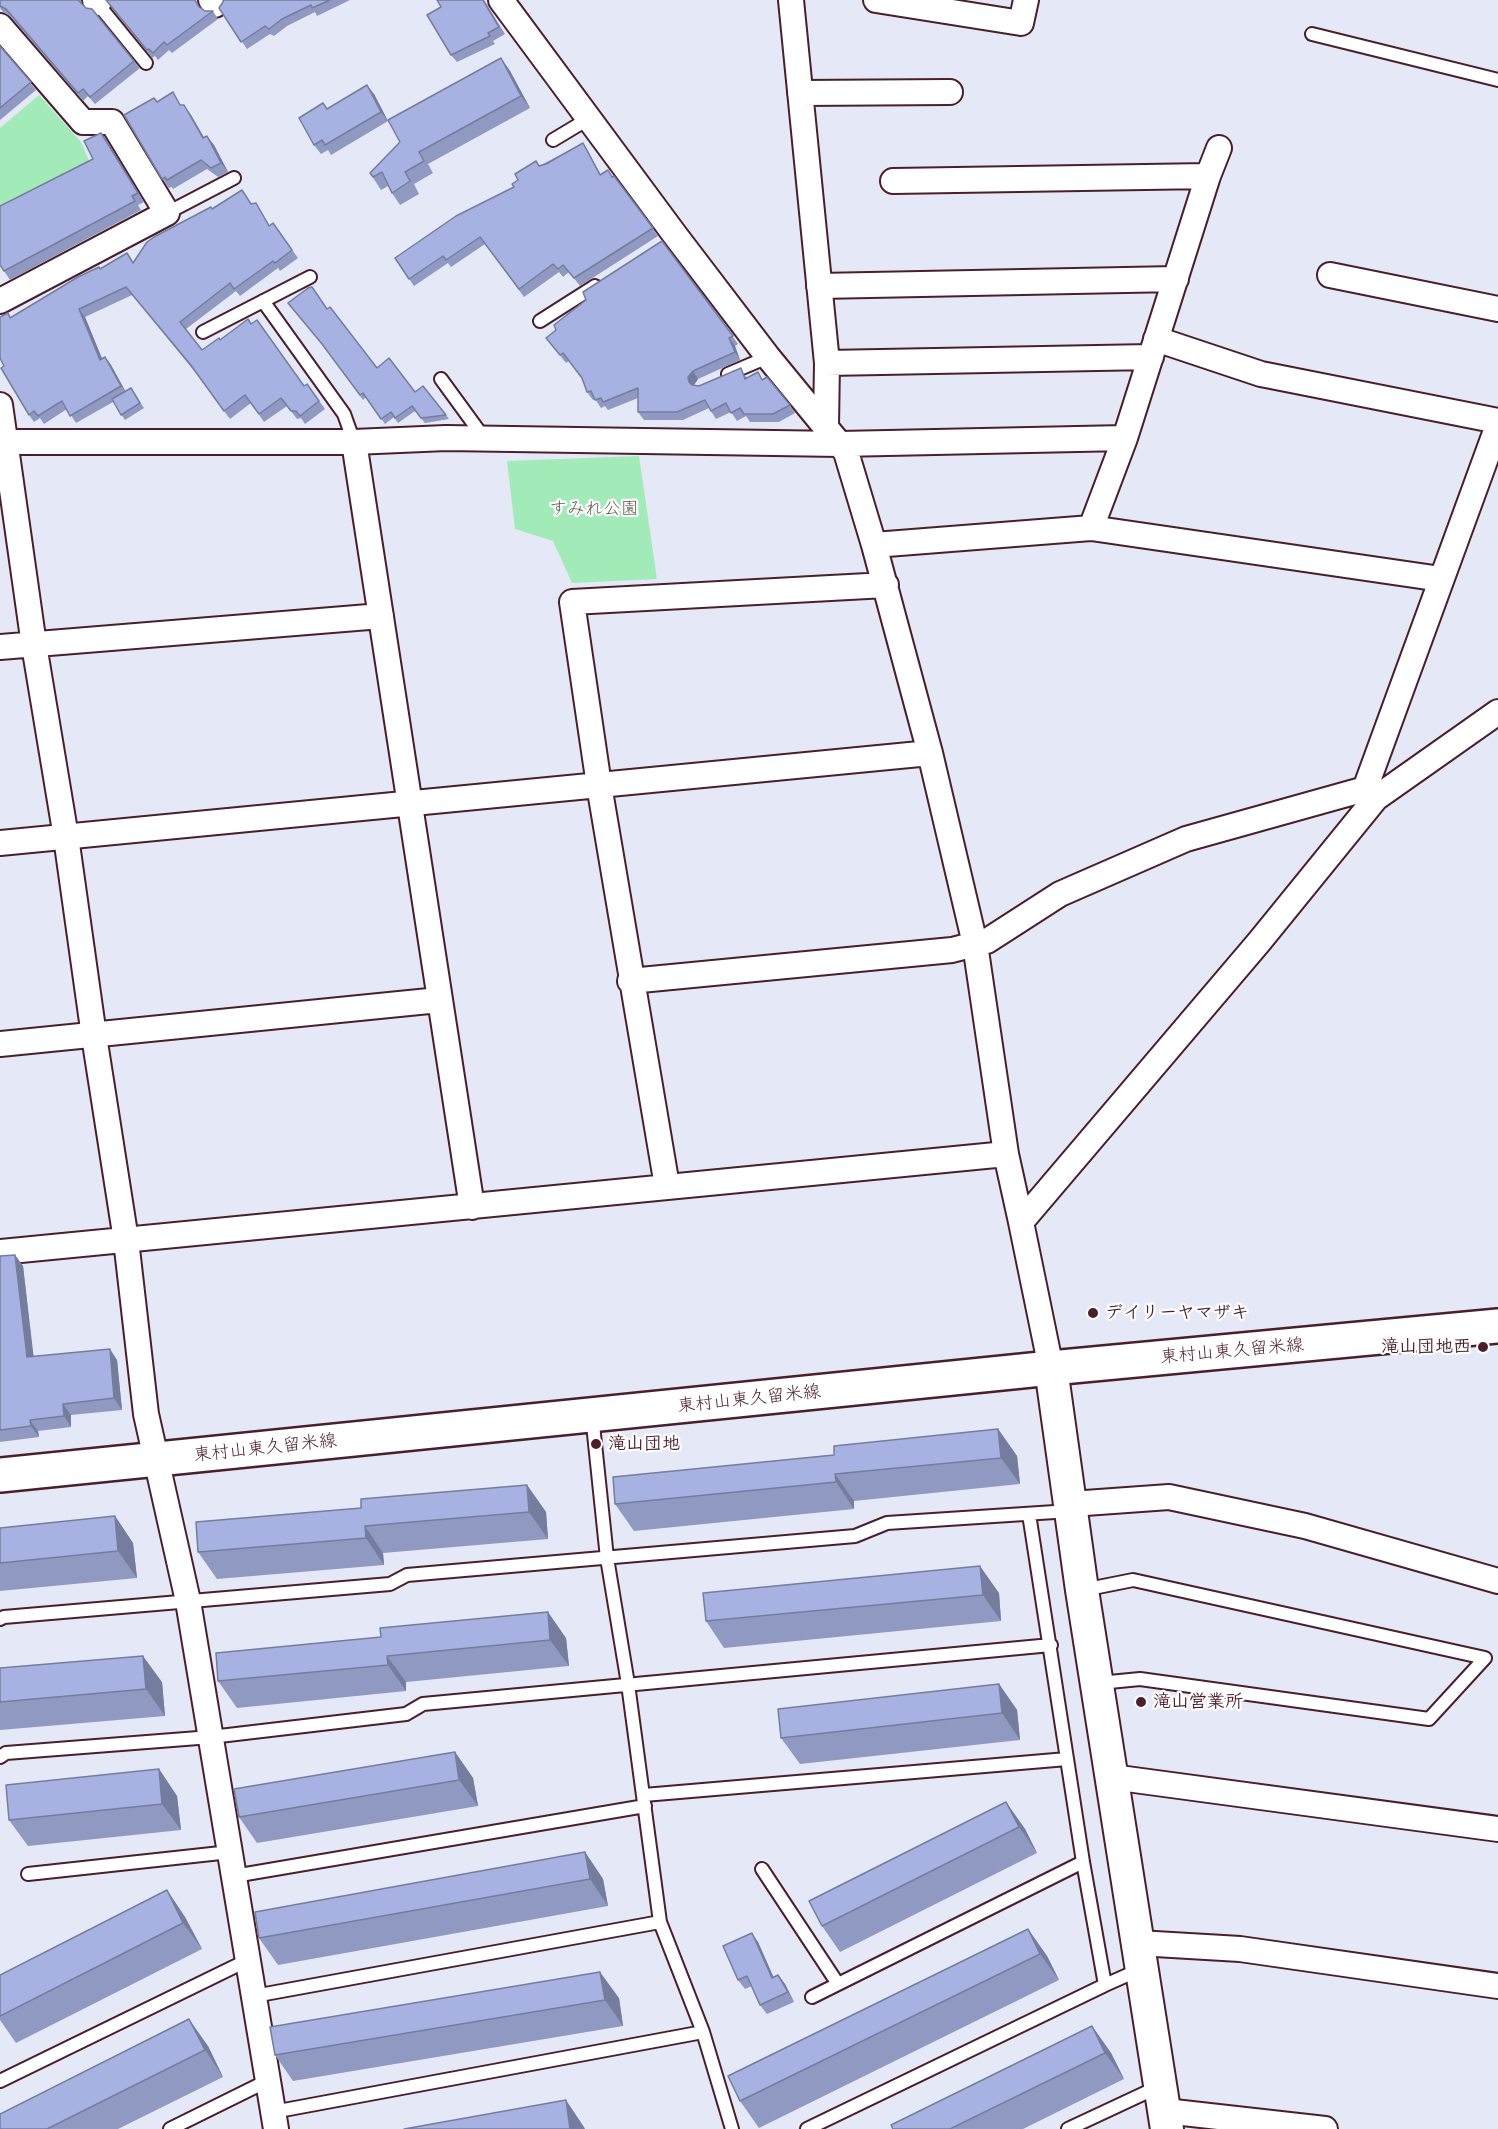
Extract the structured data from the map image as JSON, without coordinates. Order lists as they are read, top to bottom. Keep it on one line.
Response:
{"streets":{"main road":["東村山東久留米線"]},"parks":["すみれ公園"],"places":["デイリーヤマザキ","滝山団地西","滝山団地","滝山営業所"]}
